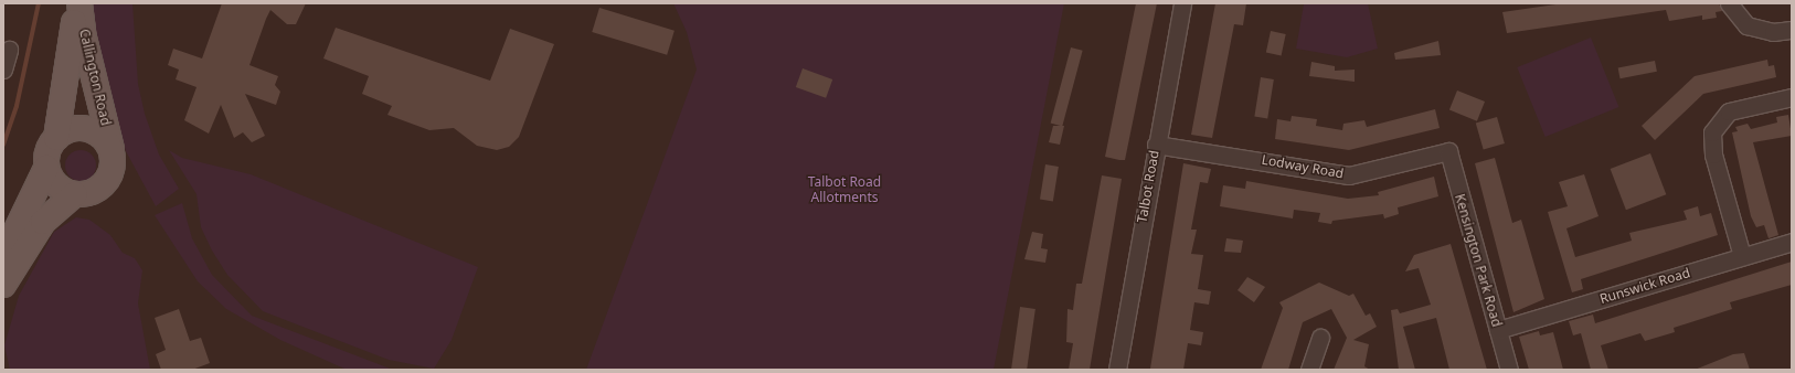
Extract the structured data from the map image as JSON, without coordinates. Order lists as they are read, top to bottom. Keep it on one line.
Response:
{"streets":{"main road":["Callington Road"],"street":["Lodway Road","Talbot Road","Kensington Park Road","Runswick Road"]},"crossings":[["Lodway Road","Talbot Road"],["Lodway Road","Kensington Park Road"],["Kensington Park Road","Runswick Road"]],"parks":["Talbot Road Allotments"]}
